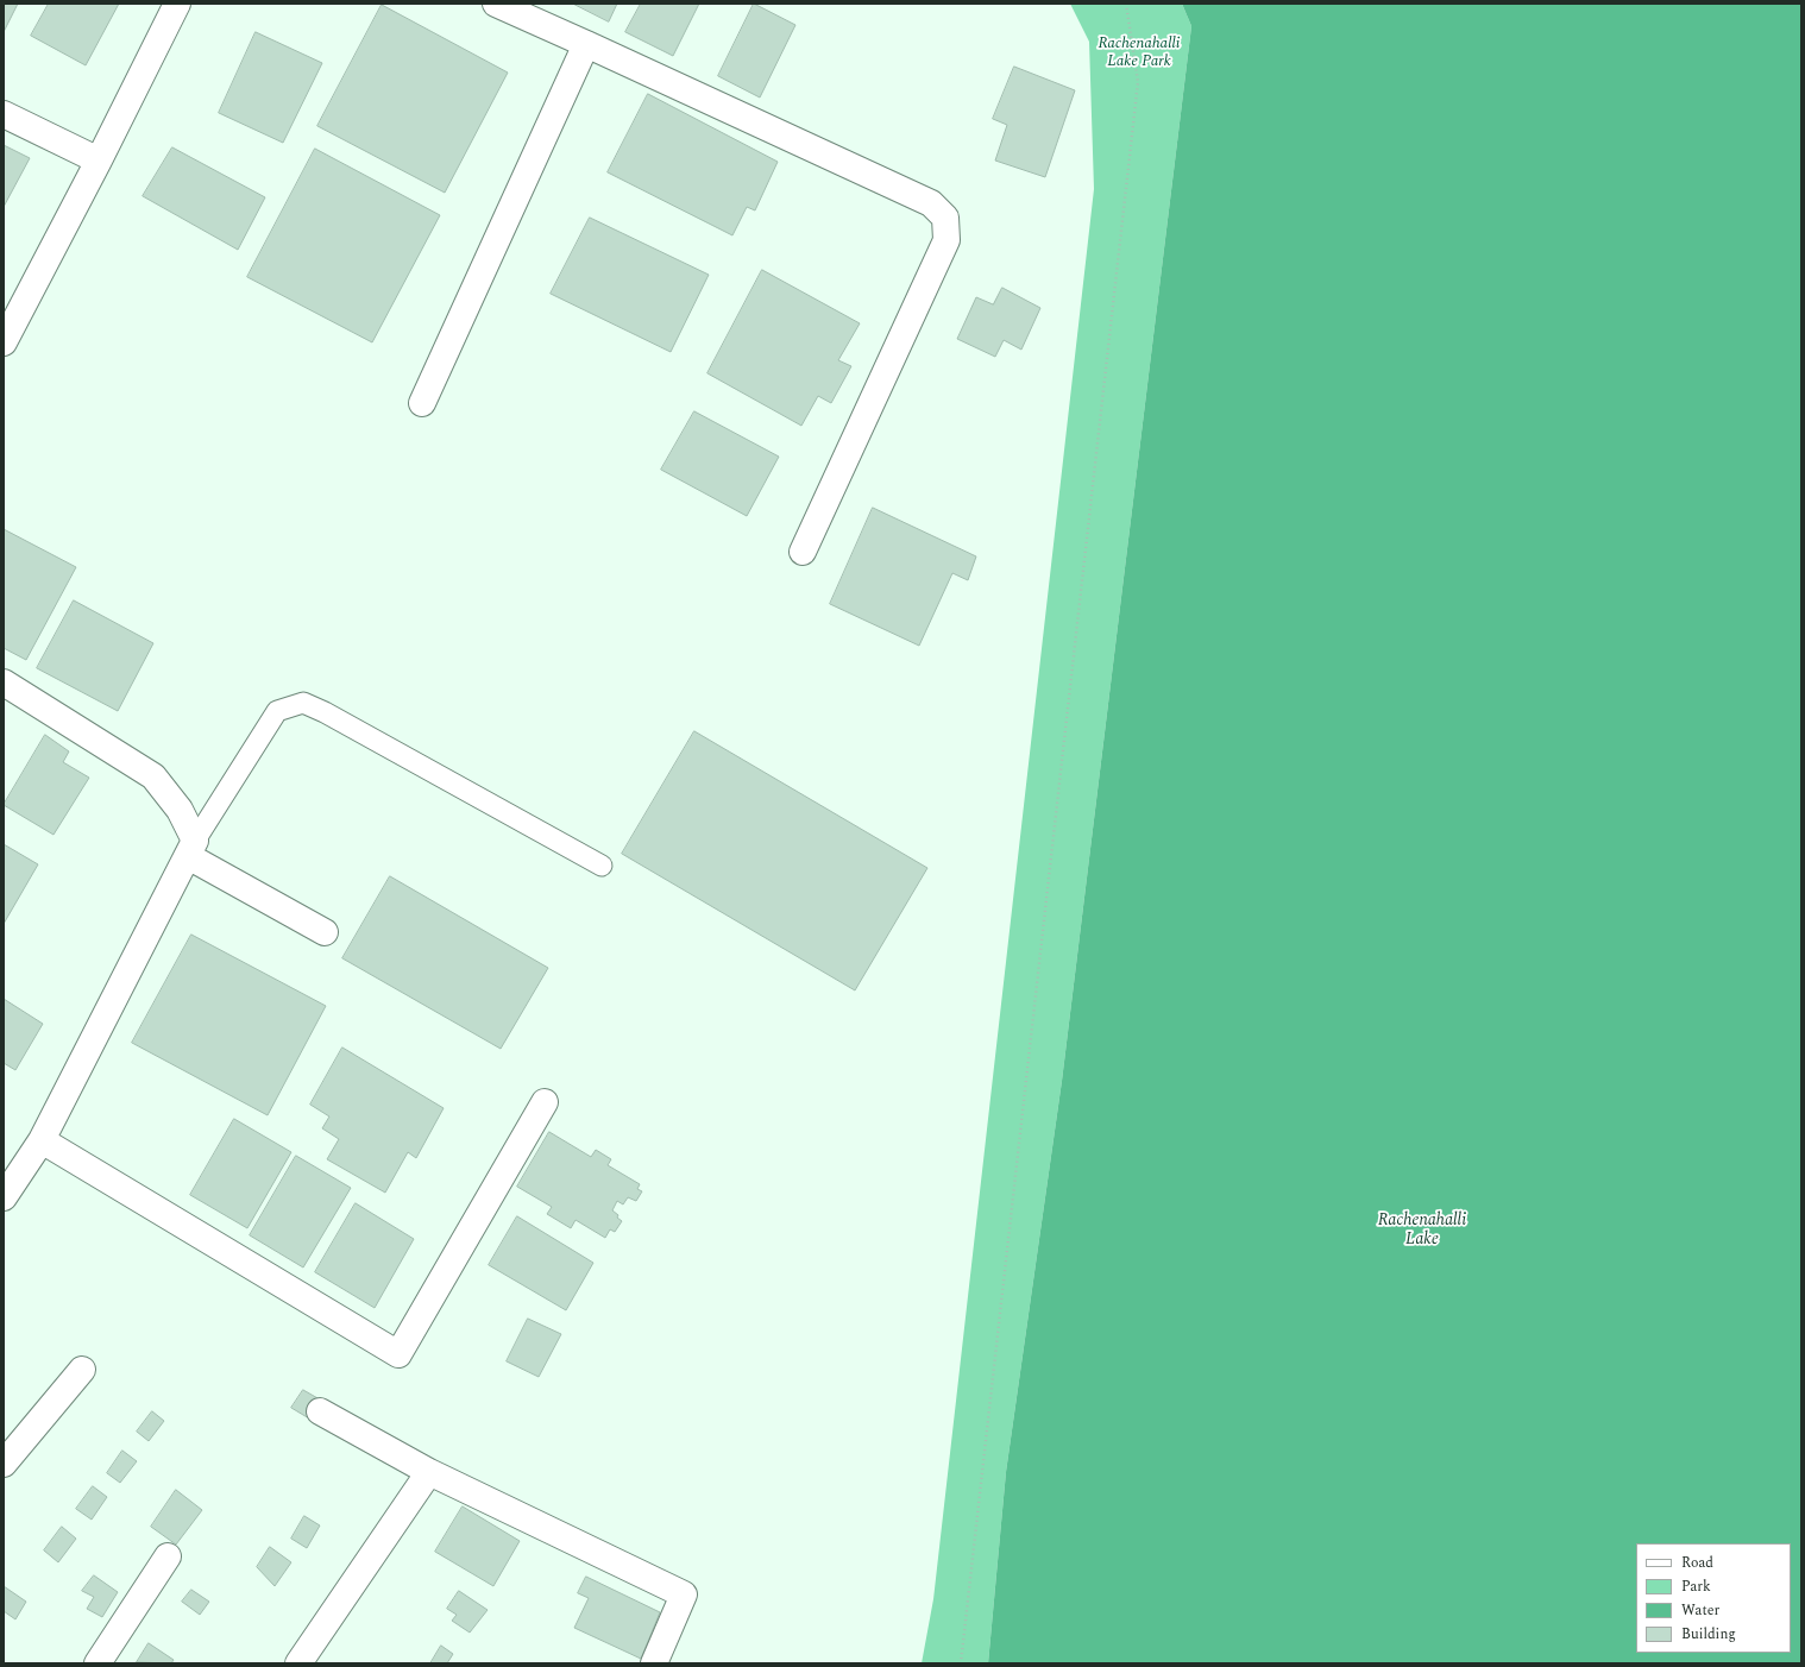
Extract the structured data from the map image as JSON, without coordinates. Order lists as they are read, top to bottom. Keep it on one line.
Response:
{"water":["Rachenahalli Lake"],"parks":["Rachenahalli Lake Park"],"legend":["Road","Park","Water","Building"]}
